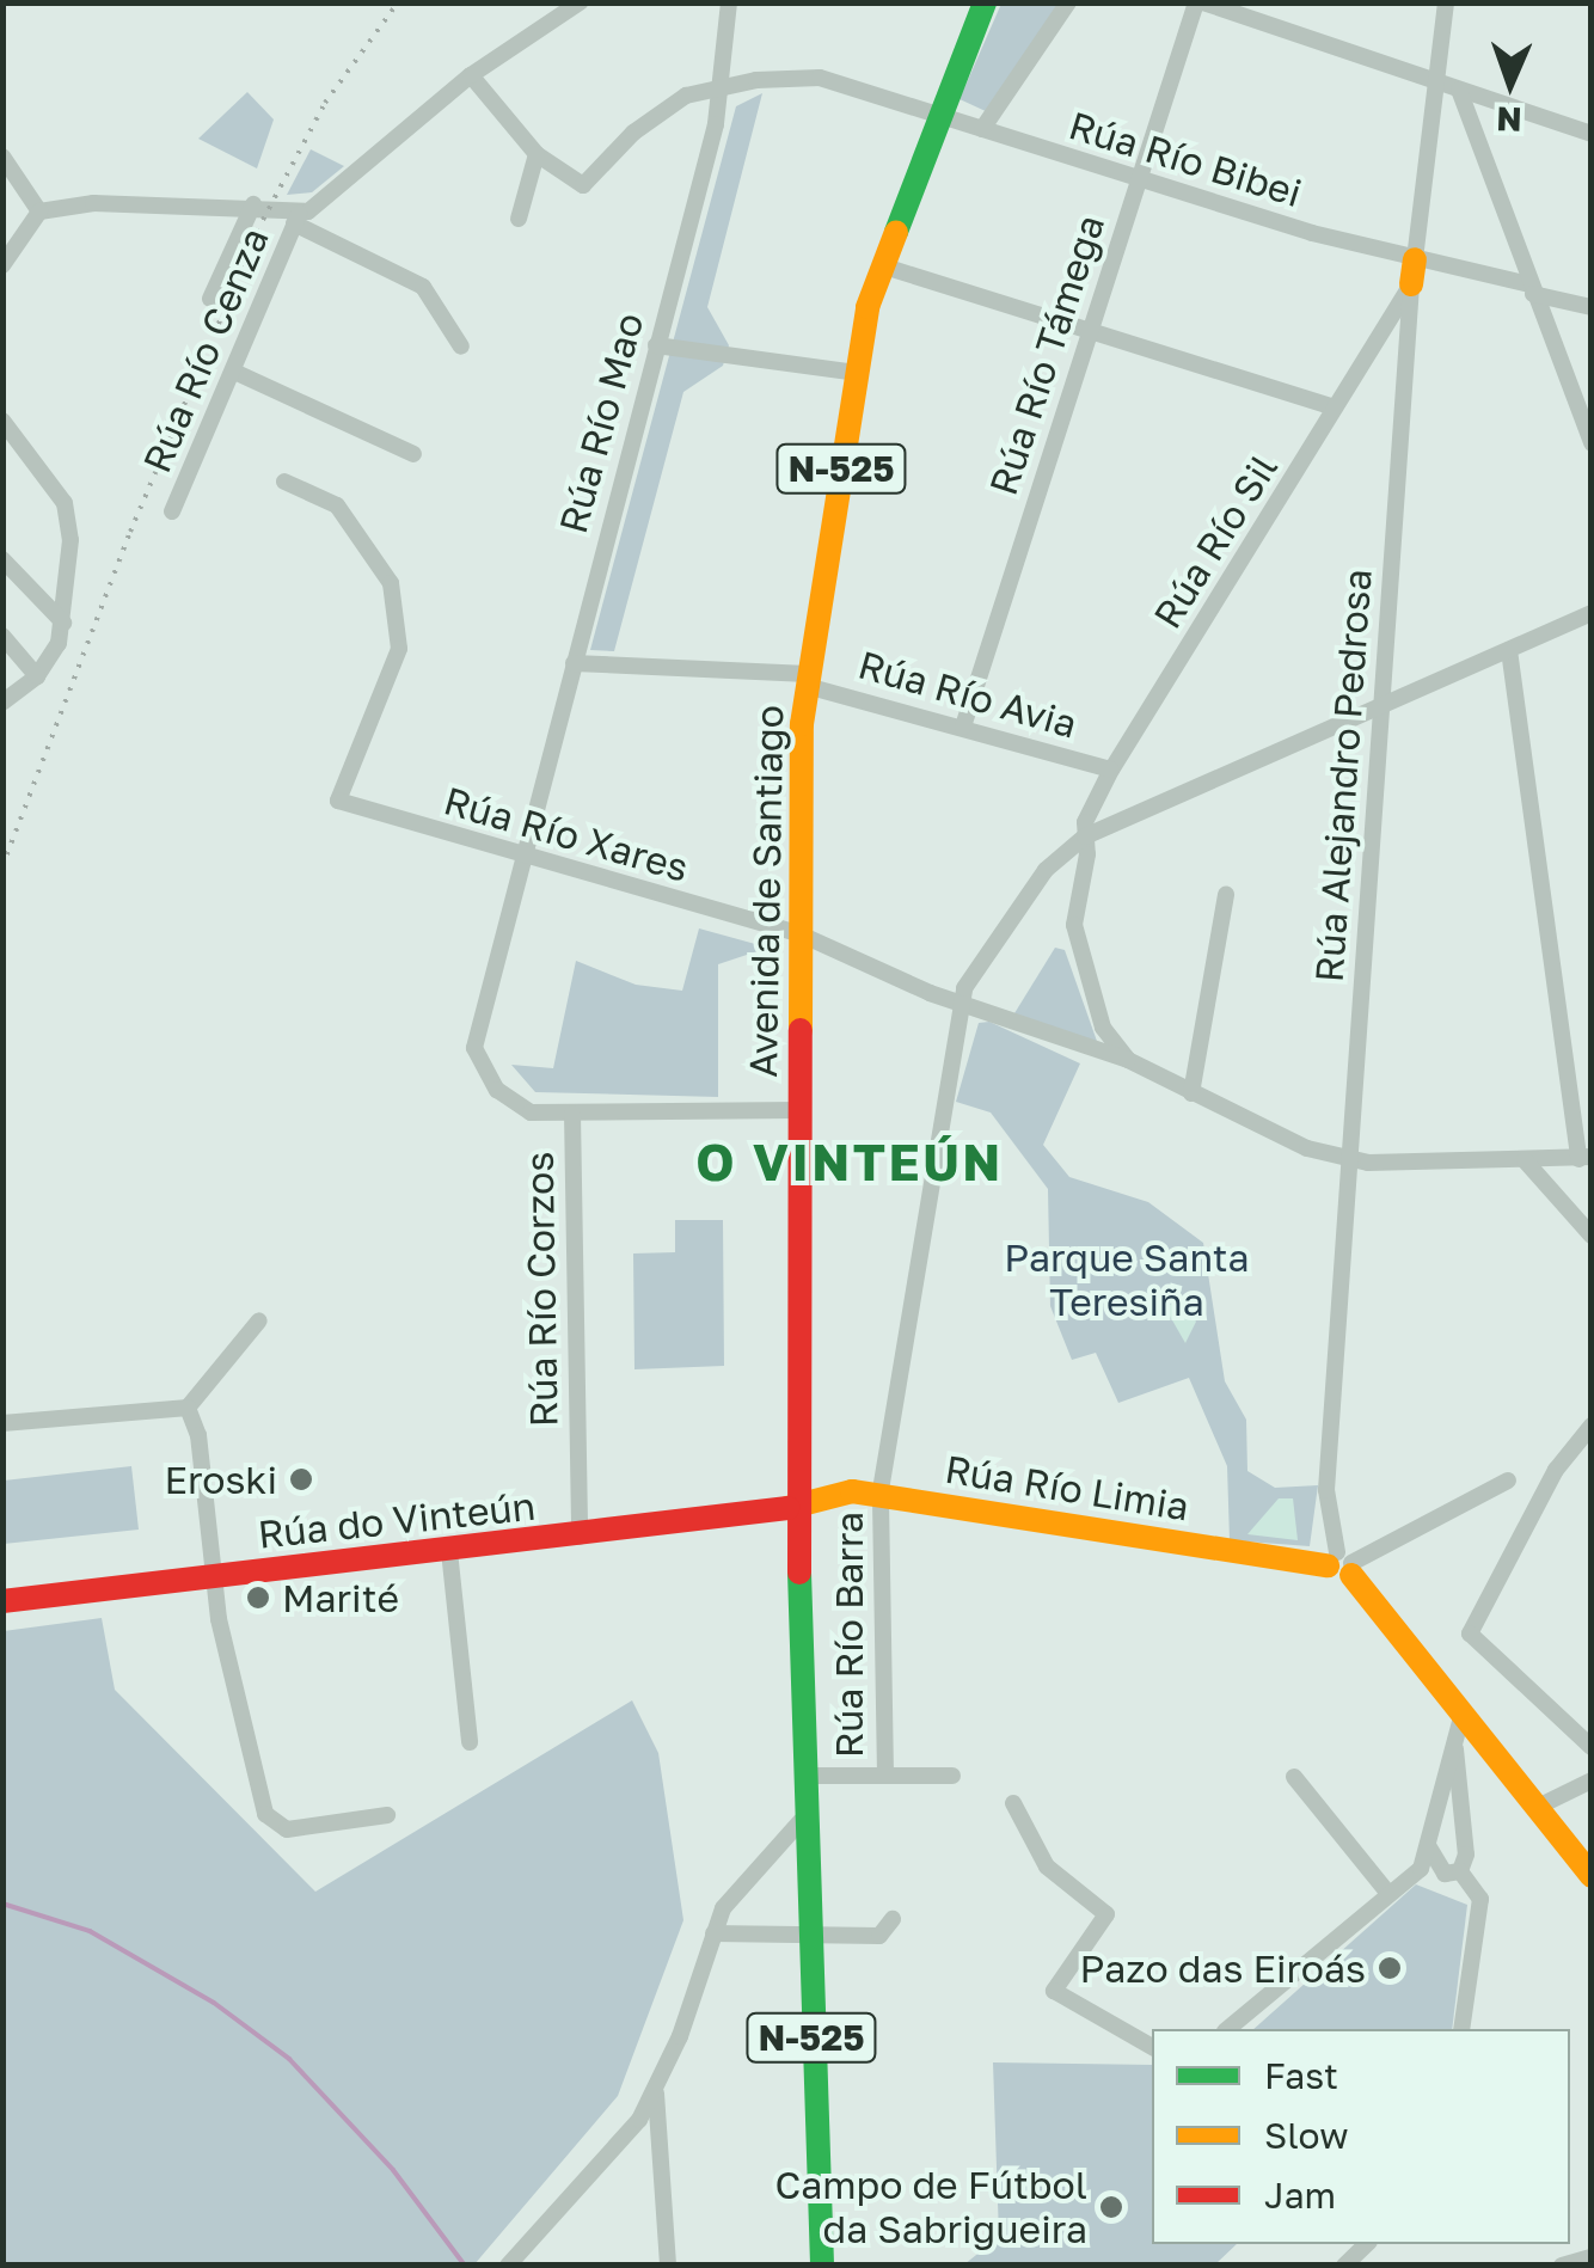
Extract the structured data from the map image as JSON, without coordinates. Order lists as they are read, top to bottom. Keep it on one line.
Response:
{"streets":{"main road":["N-525","Avenida de Santiago","Rúa Río Limia","Rúa do Vinteún"],"street":["Rúa Río Bibei","Rúa Río Cenza","Rúa Río Támega","Rúa Río Mao","Rúa Río Sil","Rúa Río Avia","Rúa Alejandro Pedrosa","Rúa Río Xares","Rúa Río Corzos","Rúa Río Barra"]},"crossings":[["Rúa Río Bibei","Rúa Río Támega"],["Rúa Río Bibei","Rúa Río Mao"],["Rúa Río Bibei","Rúa Río Sil"],["Rúa Río Bibei","Rúa Alejandro Pedrosa"],["Rúa Río Bibei","Avenida de Santiago"],["Rúa Río Támega","Rúa Río Avia"],["Rúa Río Mao","Rúa Río Avia"],["Rúa Río Mao","Rúa Río Xares"],["Rúa Río Mao","Rúa Río Corzos"],["N-525","Avenida de Santiago"],["Rúa Río Sil","Rúa Río Avia"],["Rúa Río Sil","Rúa Alejandro Pedrosa"],["Rúa Río Sil","Rúa Río Xares"],["Rúa Río Sil","Rúa Río Barra"],["Rúa Río Avia","Avenida de Santiago"],["Rúa Alejandro Pedrosa","Rúa Río Xares"],["Rúa Alejandro Pedrosa","Rúa Río Limia"],["Rúa Río Xares","Avenida de Santiago"],["Rúa Río Xares","Rúa Río Barra"],["Avenida de Santiago","Rúa Río Limia"],["Avenida de Santiago","Rúa do Vinteún"],["Avenida de Santiago","Rúa Río Barra"],["Rúa Río Corzos","Rúa do Vinteún"],["Rúa Río Limia","Rúa do Vinteún"],["Rúa Río Limia","Rúa Río Barra"]],"districts":["O VINTEÚN"],"parks":["Parque Santa Teresiña"],"places":["Eroski","Marité","Pazo das Eiroás","Campo de Fútbol da Sabrigueira"],"legend":["Fast","Slow","Jam"],"north":"bottom"}
